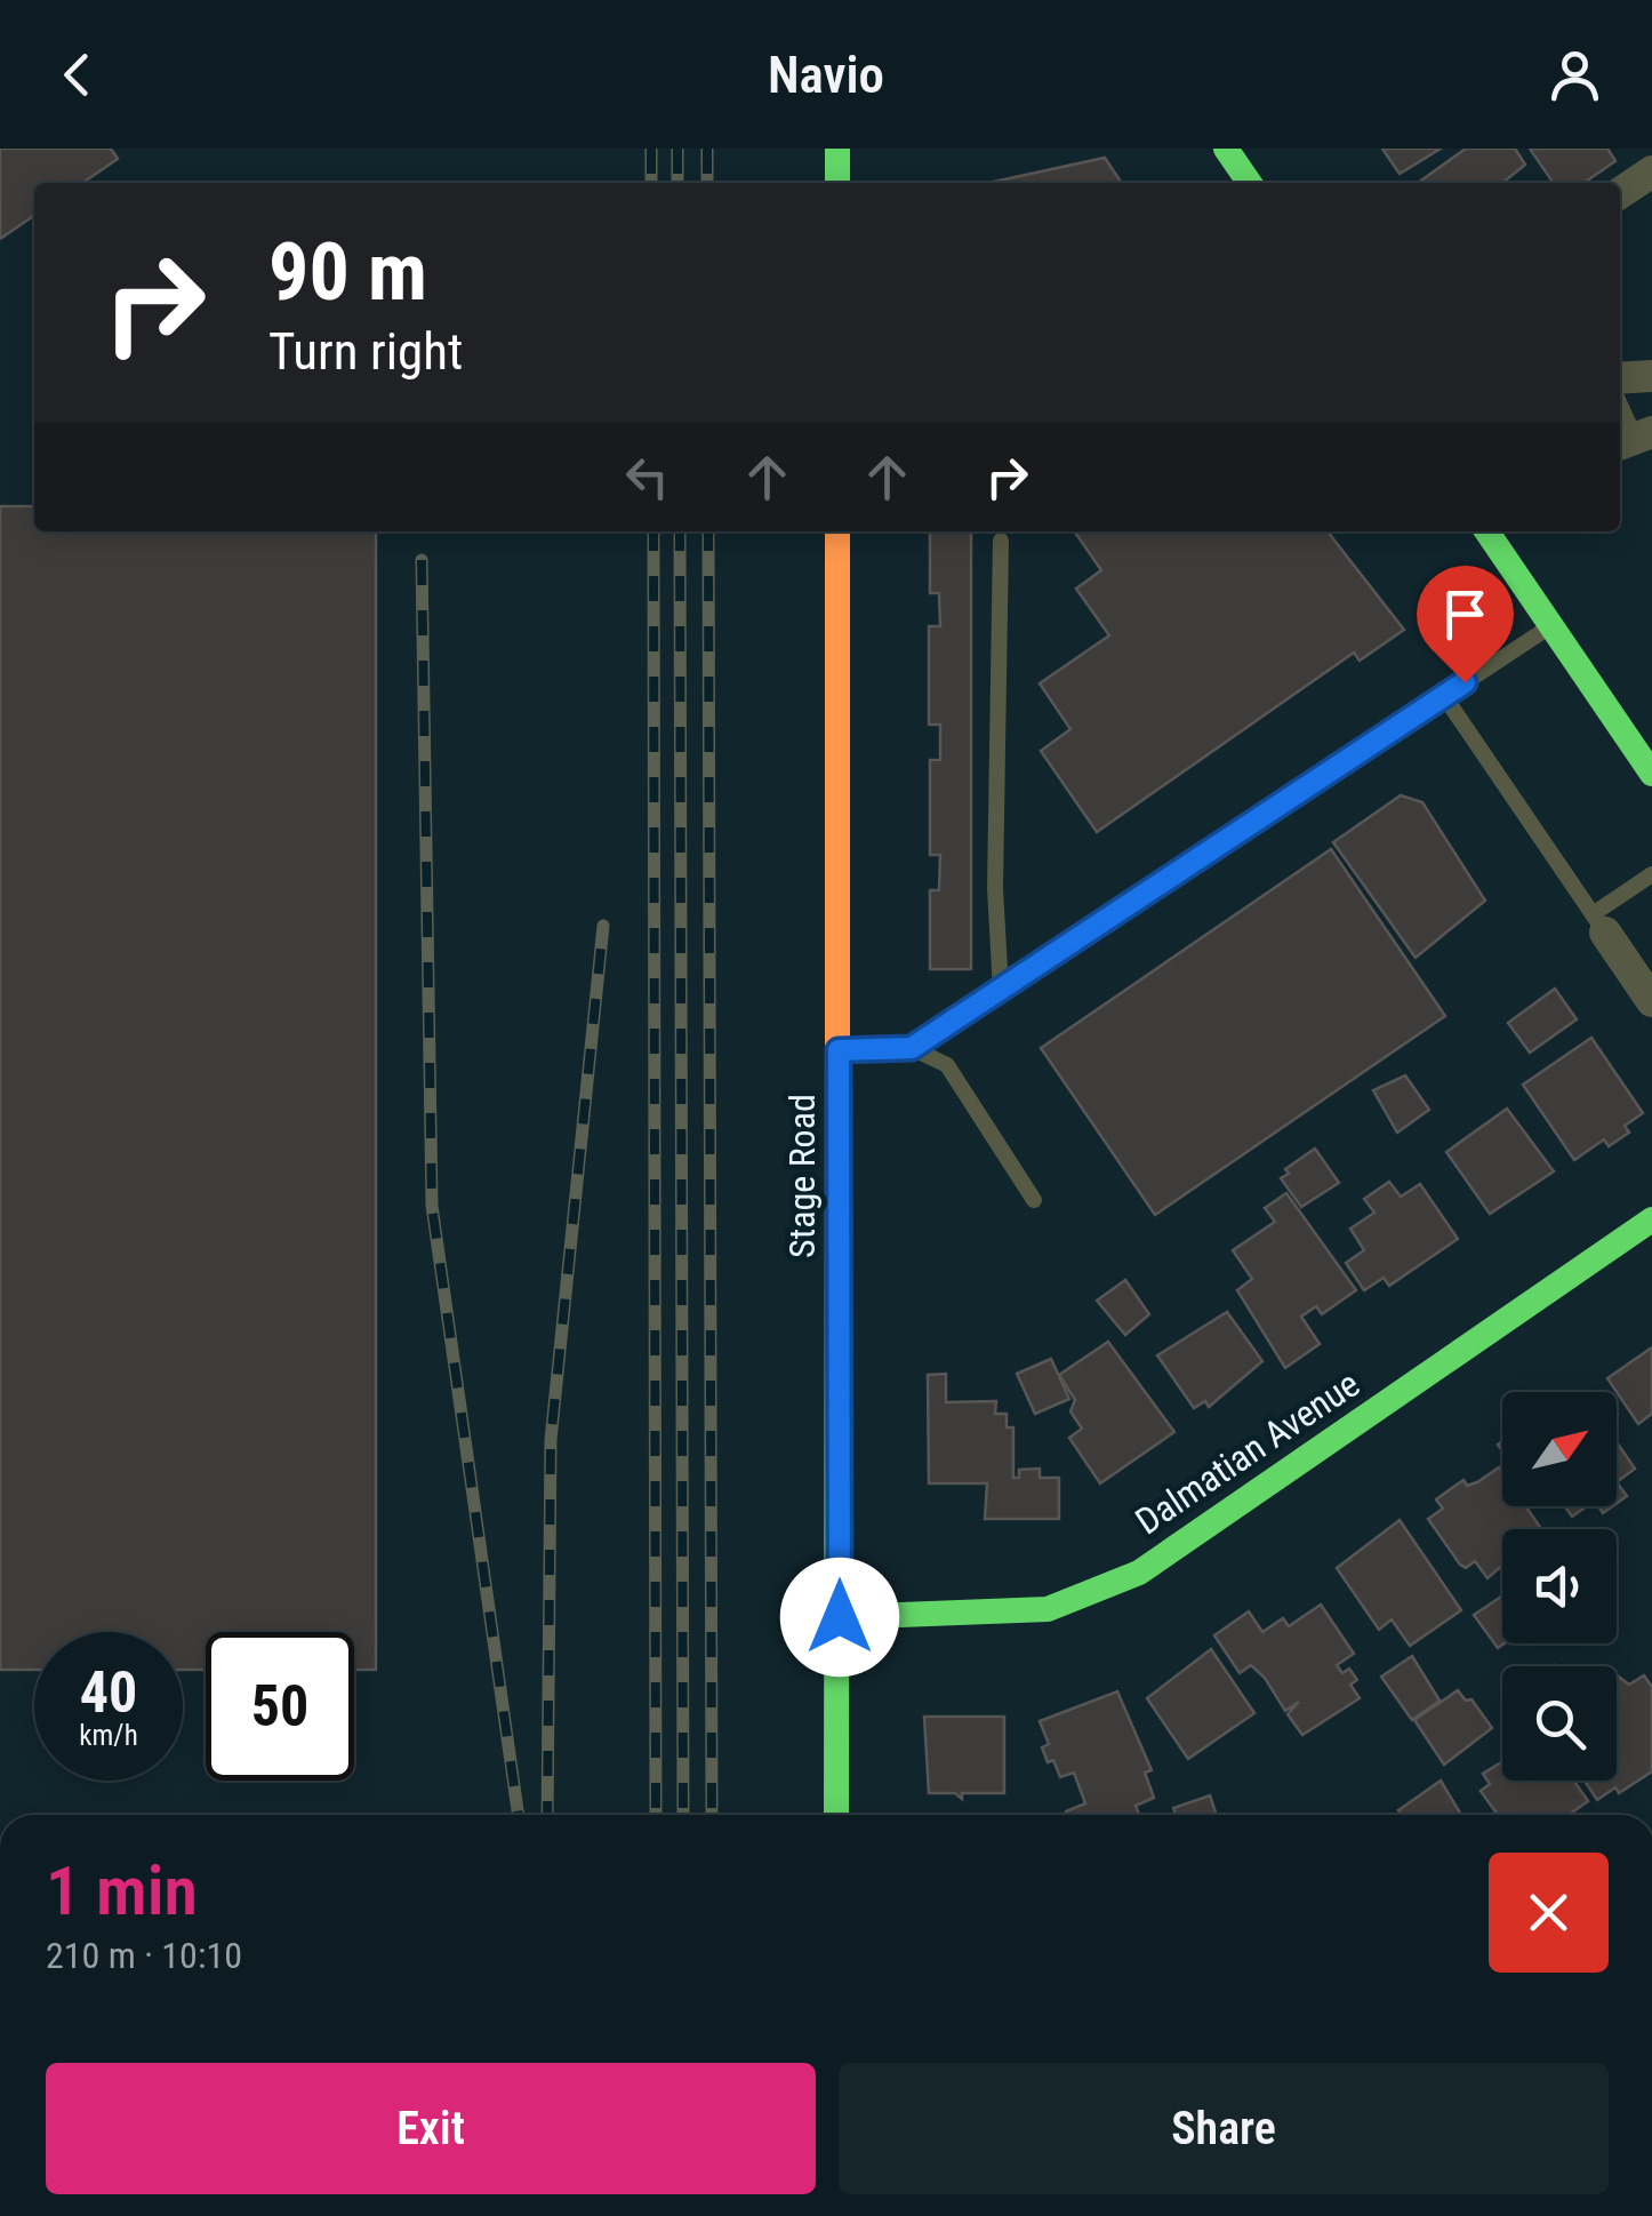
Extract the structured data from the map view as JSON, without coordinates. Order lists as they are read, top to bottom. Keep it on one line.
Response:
{"streets":{"main road":["Stage Road","Dalmatian Avenue"]},"crossings":[["Stage Road","Dalmatian Avenue"]],"north":"top right","page":{"header":"Navio","turn":["90 m","Turn right"],"speed":"40 km/h","limit":"50","heading":["1 min","210 m · 10:10"],"buttons":["Exit","Share"]}}
